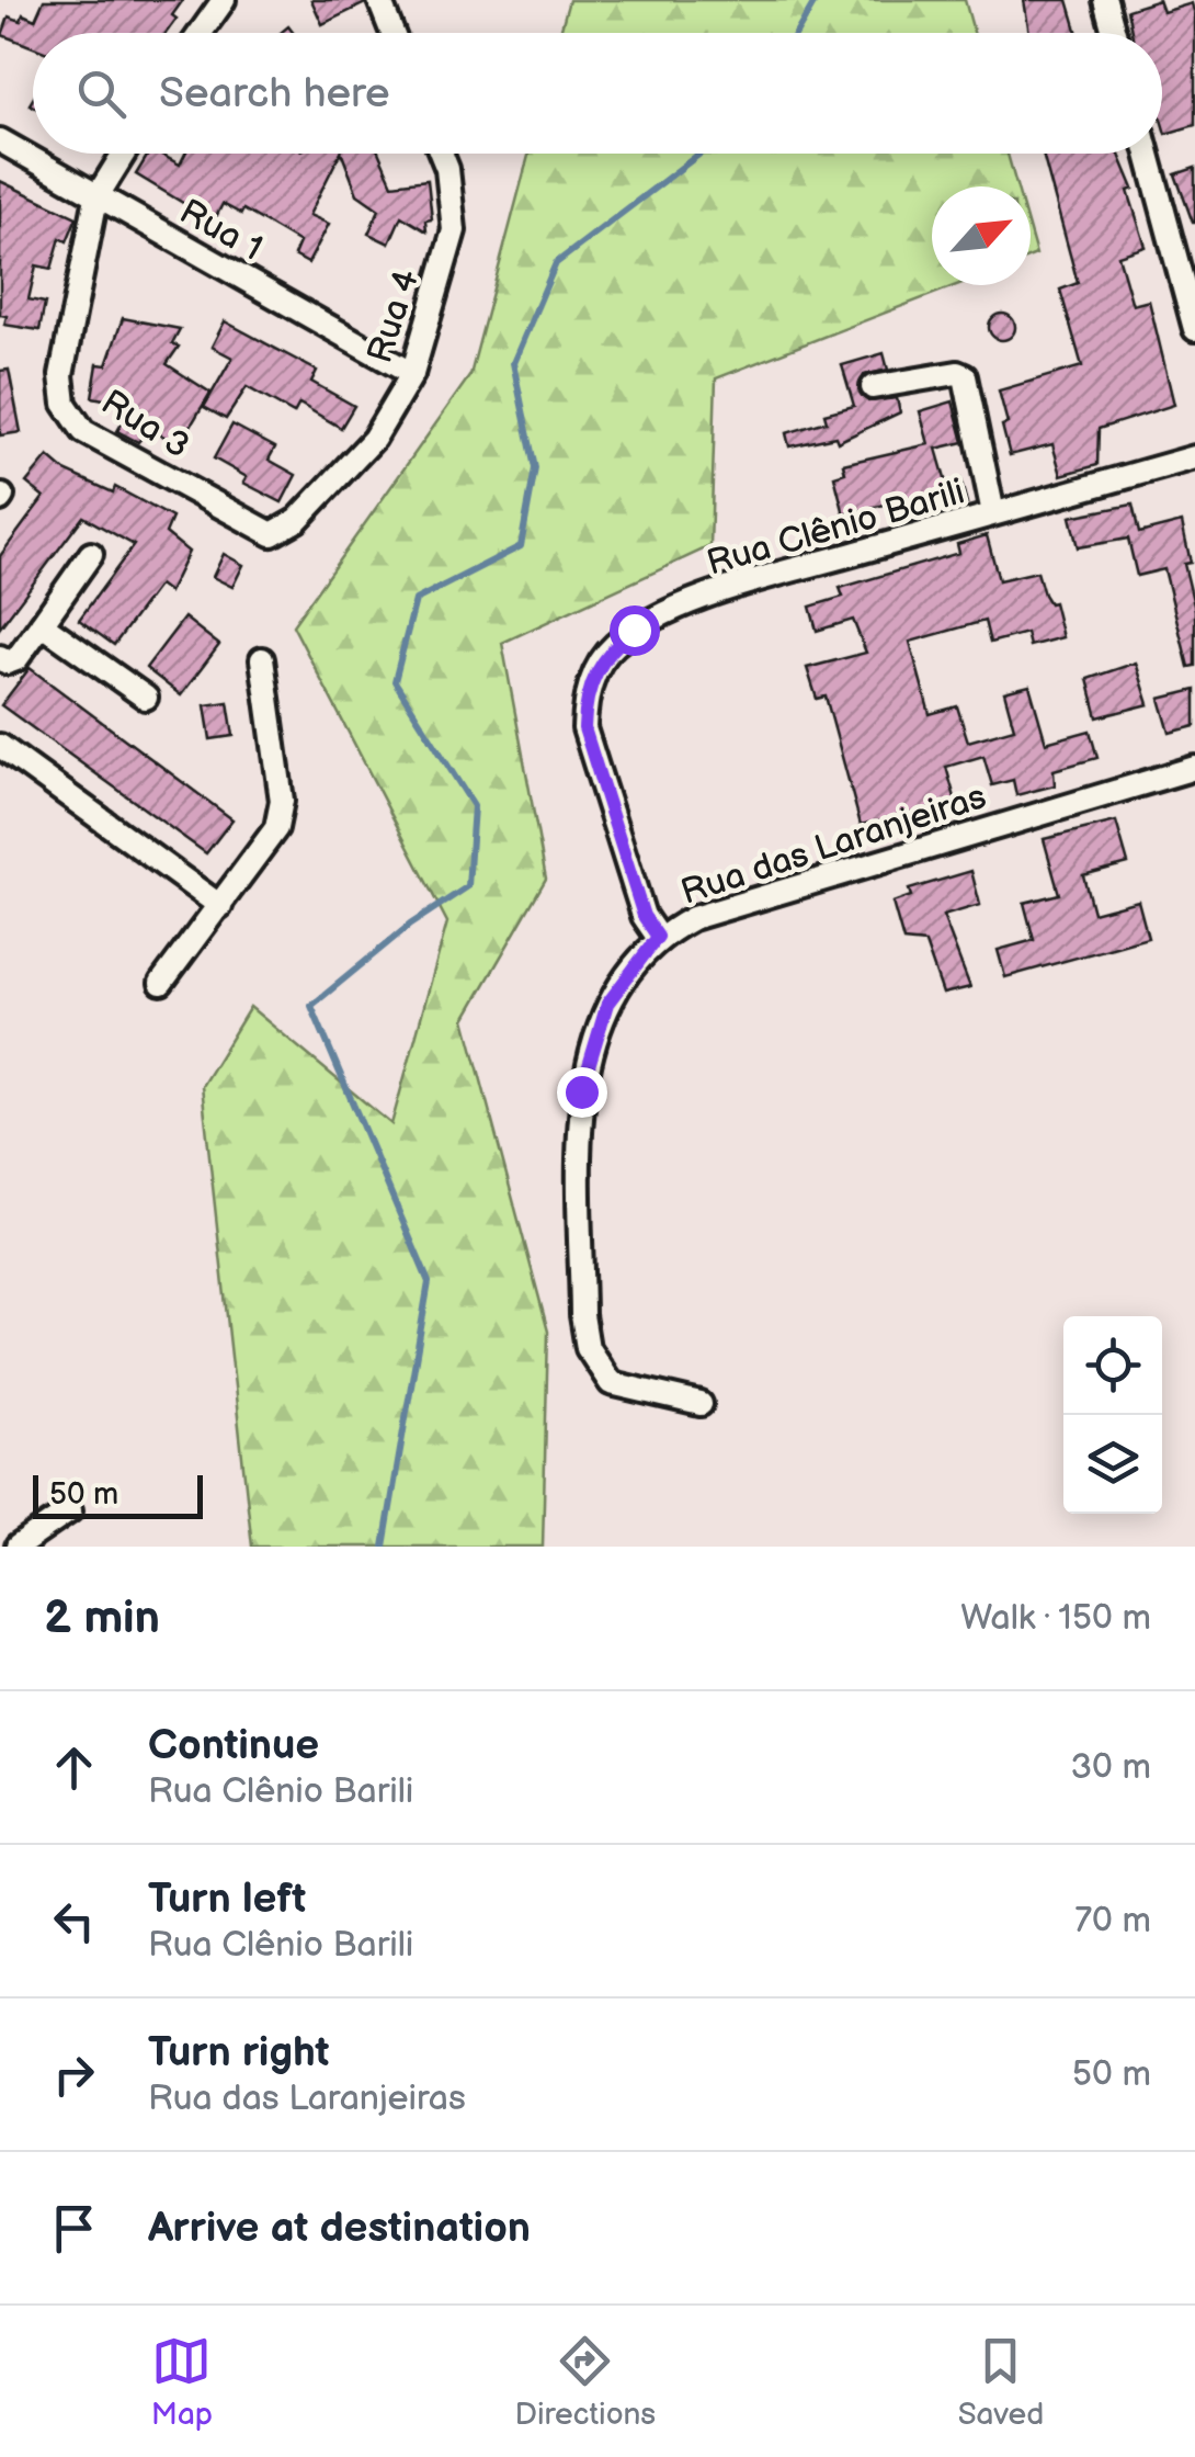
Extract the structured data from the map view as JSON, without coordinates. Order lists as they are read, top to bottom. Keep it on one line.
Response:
{"streets":{"street":["Rua 1","Rua 4","Rua 3","Rua Clênio Barili","Rua das Laranjeiras"]},"crossings":[["Rua 1","Rua 4"],["Rua 1","Rua 3"],["Rua 4","Rua 3"],["Rua Clênio Barili","Rua das Laranjeiras"]],"scale_bar":"50 m","north":"top right","page":{"search":"Search here","scale":"50 m","heading":["2 min","Walk · 150 m"],"list":[["Continue","Rua Clênio Barili","30 m"],["Turn left","Rua Clênio Barili","70 m"],["Turn right","Rua das Laranjeiras","50 m"],"Arrive at destination"],"nav":["Map","Directions","Saved"]}}
